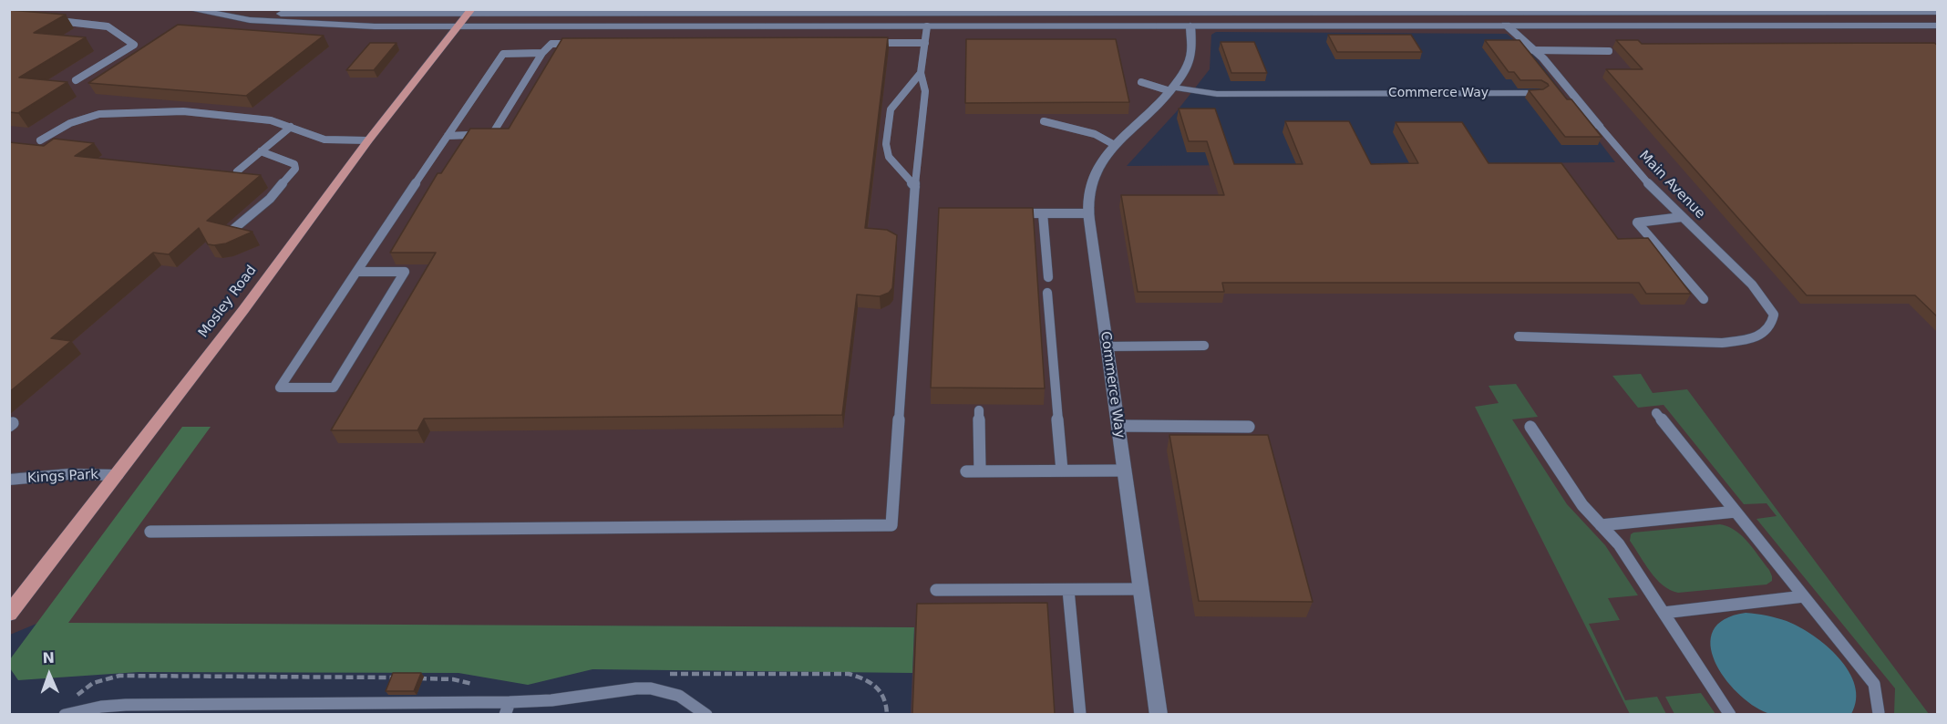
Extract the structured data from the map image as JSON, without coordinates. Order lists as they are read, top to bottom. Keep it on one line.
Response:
{"streets":{"main road":["Mosley Road"],"street":["Commerce Way","Main Avenue","Kings Park"]},"crossings":[["Mosley Road","Kings Park"]],"north":"top"}
